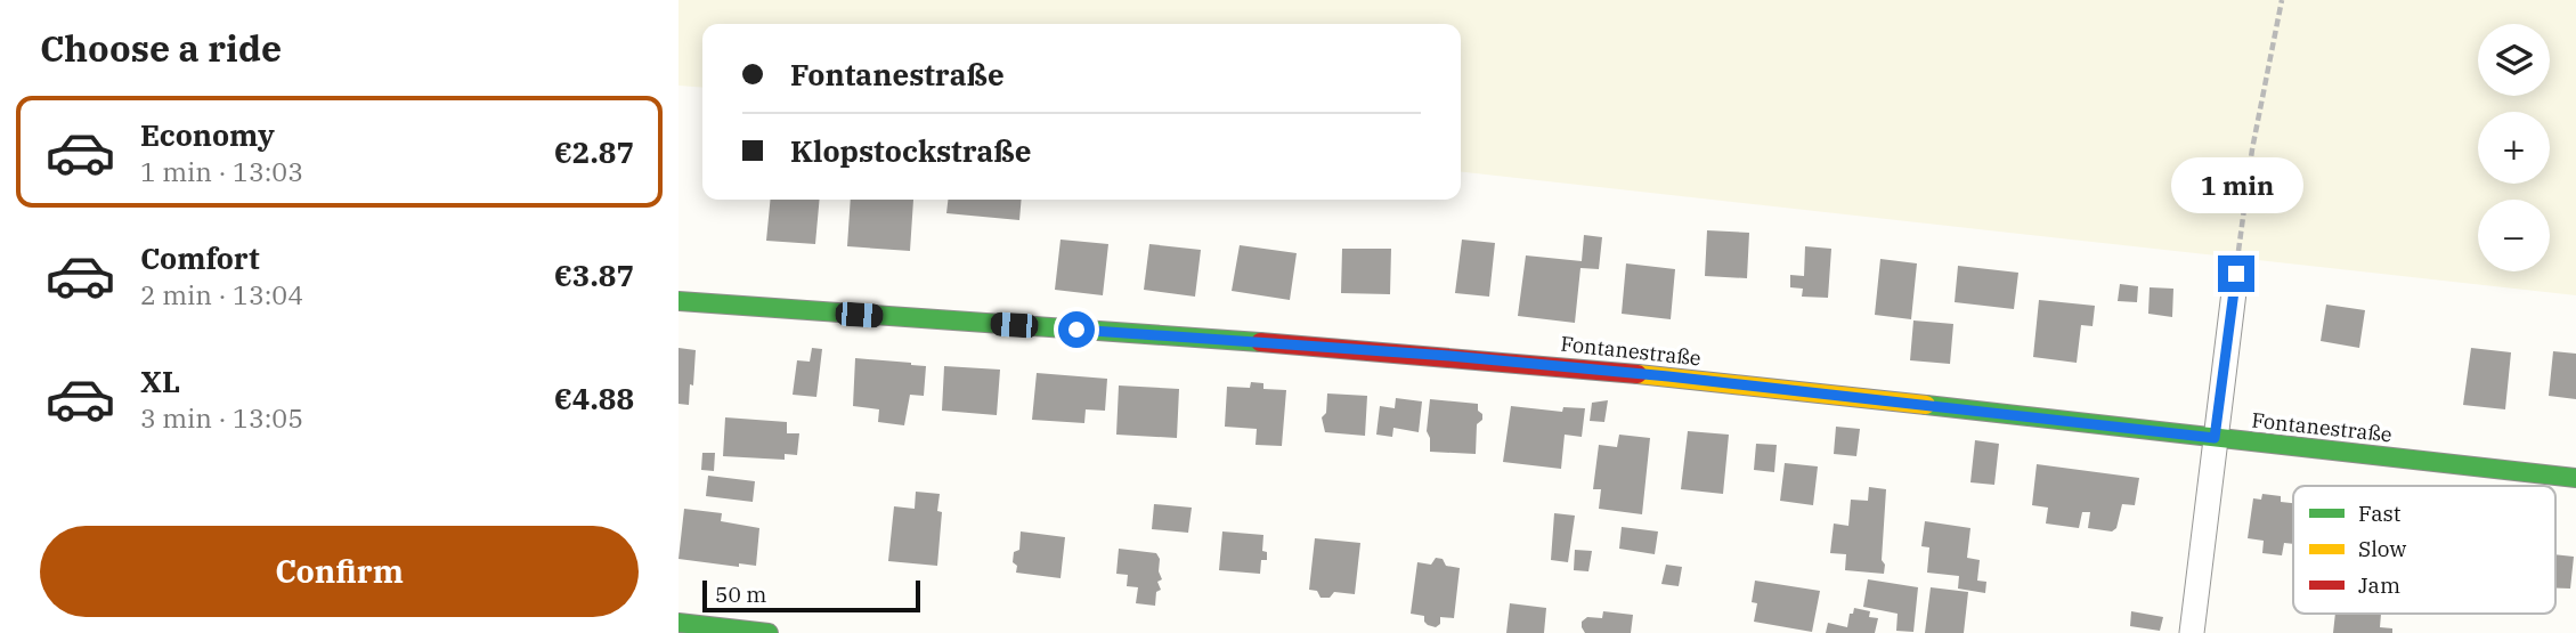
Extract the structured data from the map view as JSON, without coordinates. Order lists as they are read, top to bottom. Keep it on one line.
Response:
{"streets":{"street":["Fontanestraße"]},"legend":["Fast","Slow","Jam"],"scale_bar":"50 m","page":{"heading":"Choose a ride","map_buttons":["+","−"],"banner":["Fontanestraße","Klopstockstraße"],"list":[{"name":"Economy","note":"1 min · 13:03","value":"€2.87"},{"name":"Comfort","note":"2 min · 13:04","value":"€3.87"},{"name":"XL","note":"3 min · 13:05","value":"€4.88"}],"bubble":"1 min","buttons":"Confirm","scale":"50 m"}}
